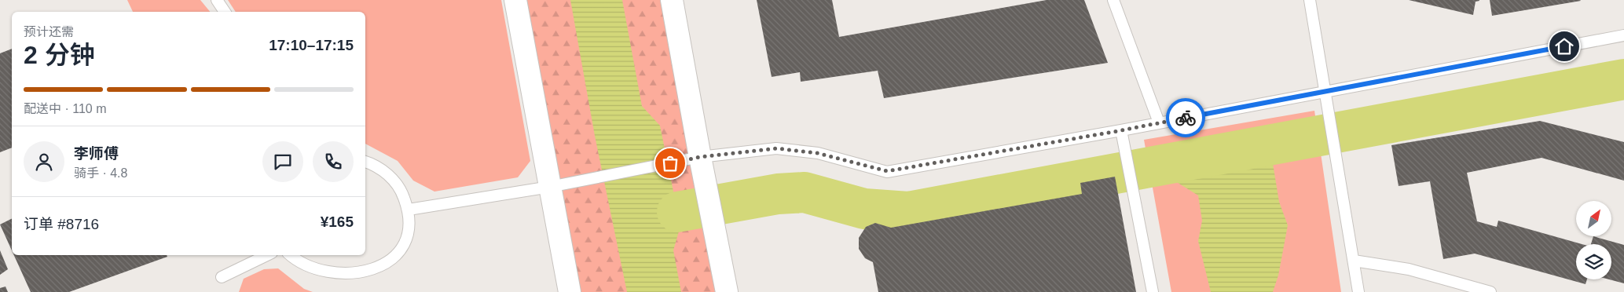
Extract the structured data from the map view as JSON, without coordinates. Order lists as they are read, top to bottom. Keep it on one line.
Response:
{"north":"top right","page":{"heading":["2 分钟","预计还需","17:10–17:15"],"panel":["李师傅","骑手 · 4.8","订单 #8716","¥165"],"bar":"配送中 · 110 m"}}
